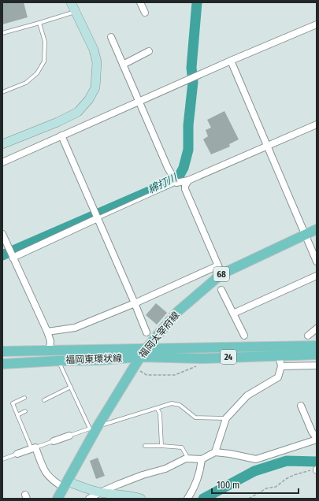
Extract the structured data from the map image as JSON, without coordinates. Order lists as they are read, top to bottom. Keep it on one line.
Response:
{"streets":{"main road":["68","福岡太宰府線","24","福岡東環状線"]},"crossings":[["福岡太宰府線","福岡東環状線"]],"water":["綿打川"],"scale_bar":"100 m"}
